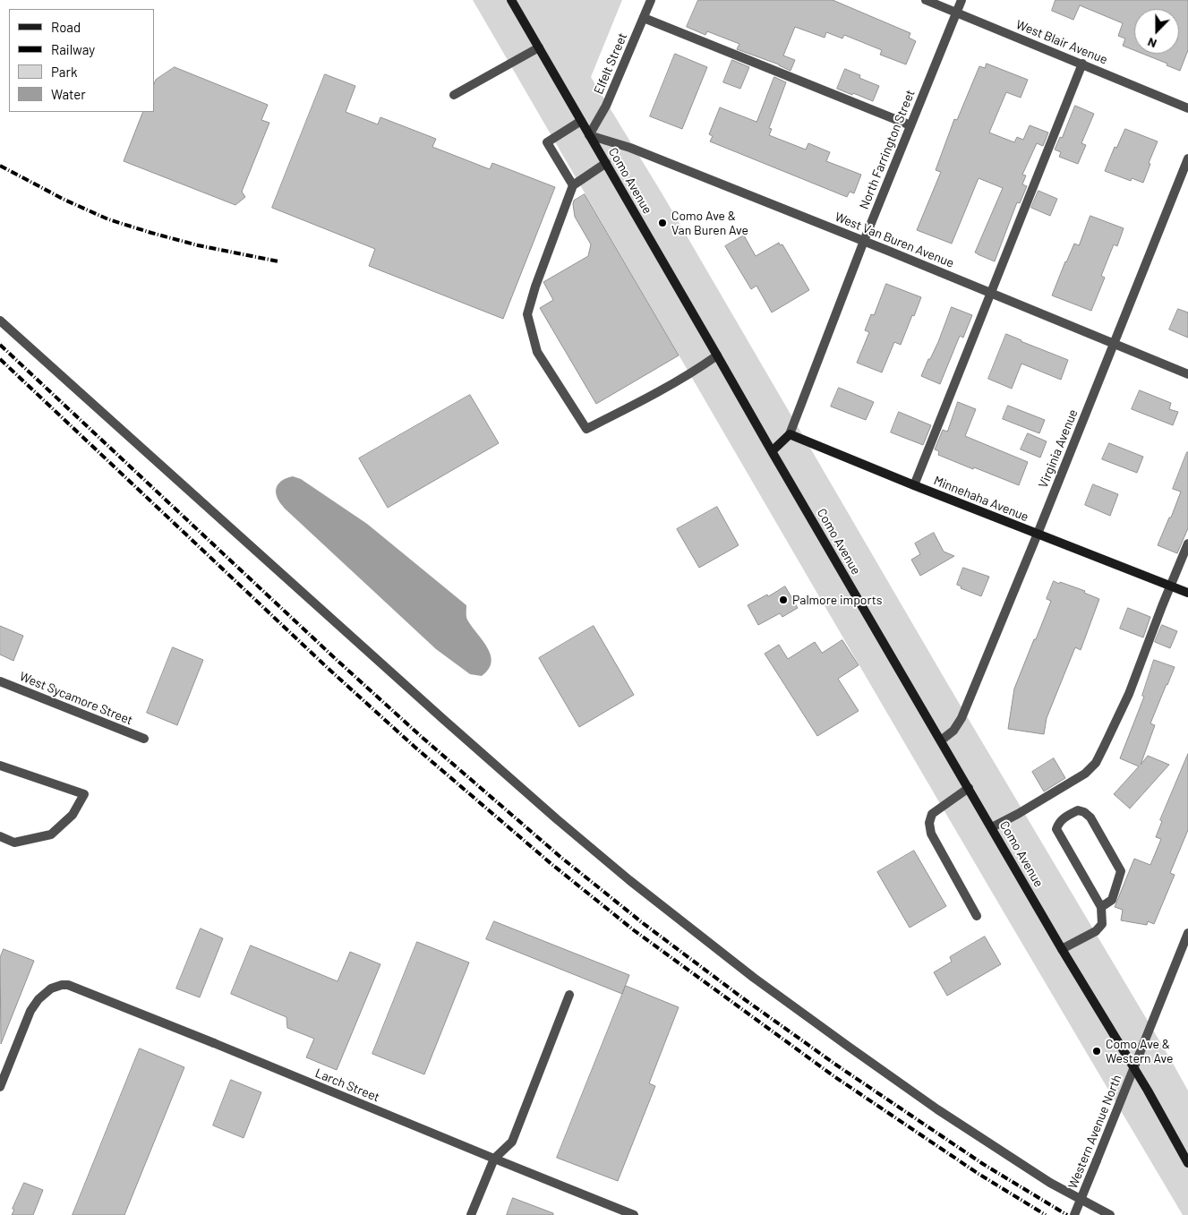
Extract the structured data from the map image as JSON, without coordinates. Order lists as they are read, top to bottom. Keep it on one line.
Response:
{"streets":{"main road":["Como Avenue","Minnehaha Avenue"],"street":["West Blair Avenue","Elfelt Street","North Farrington Street","West Van Buren Avenue","Virginia Avenue","West Sycamore Street","Larch Street","Western Avenue North"]},"crossings":[["West Blair Avenue","North Farrington Street"],["Elfelt Street","Como Avenue"],["Elfelt Street","West Van Buren Avenue"],["North Farrington Street","West Van Buren Avenue"],["North Farrington Street","Minnehaha Avenue"],["Como Avenue","West Van Buren Avenue"],["Como Avenue","Virginia Avenue"],["Como Avenue","Western Avenue North"],["West Van Buren Avenue","Virginia Avenue"],["Virginia Avenue","Minnehaha Avenue"]],"places":["Como Ave & Van Buren Ave","Palmore imports","Como Ave & Western Ave"],"legend":["Road","Railway","Park","Water"],"north":"bottom"}
